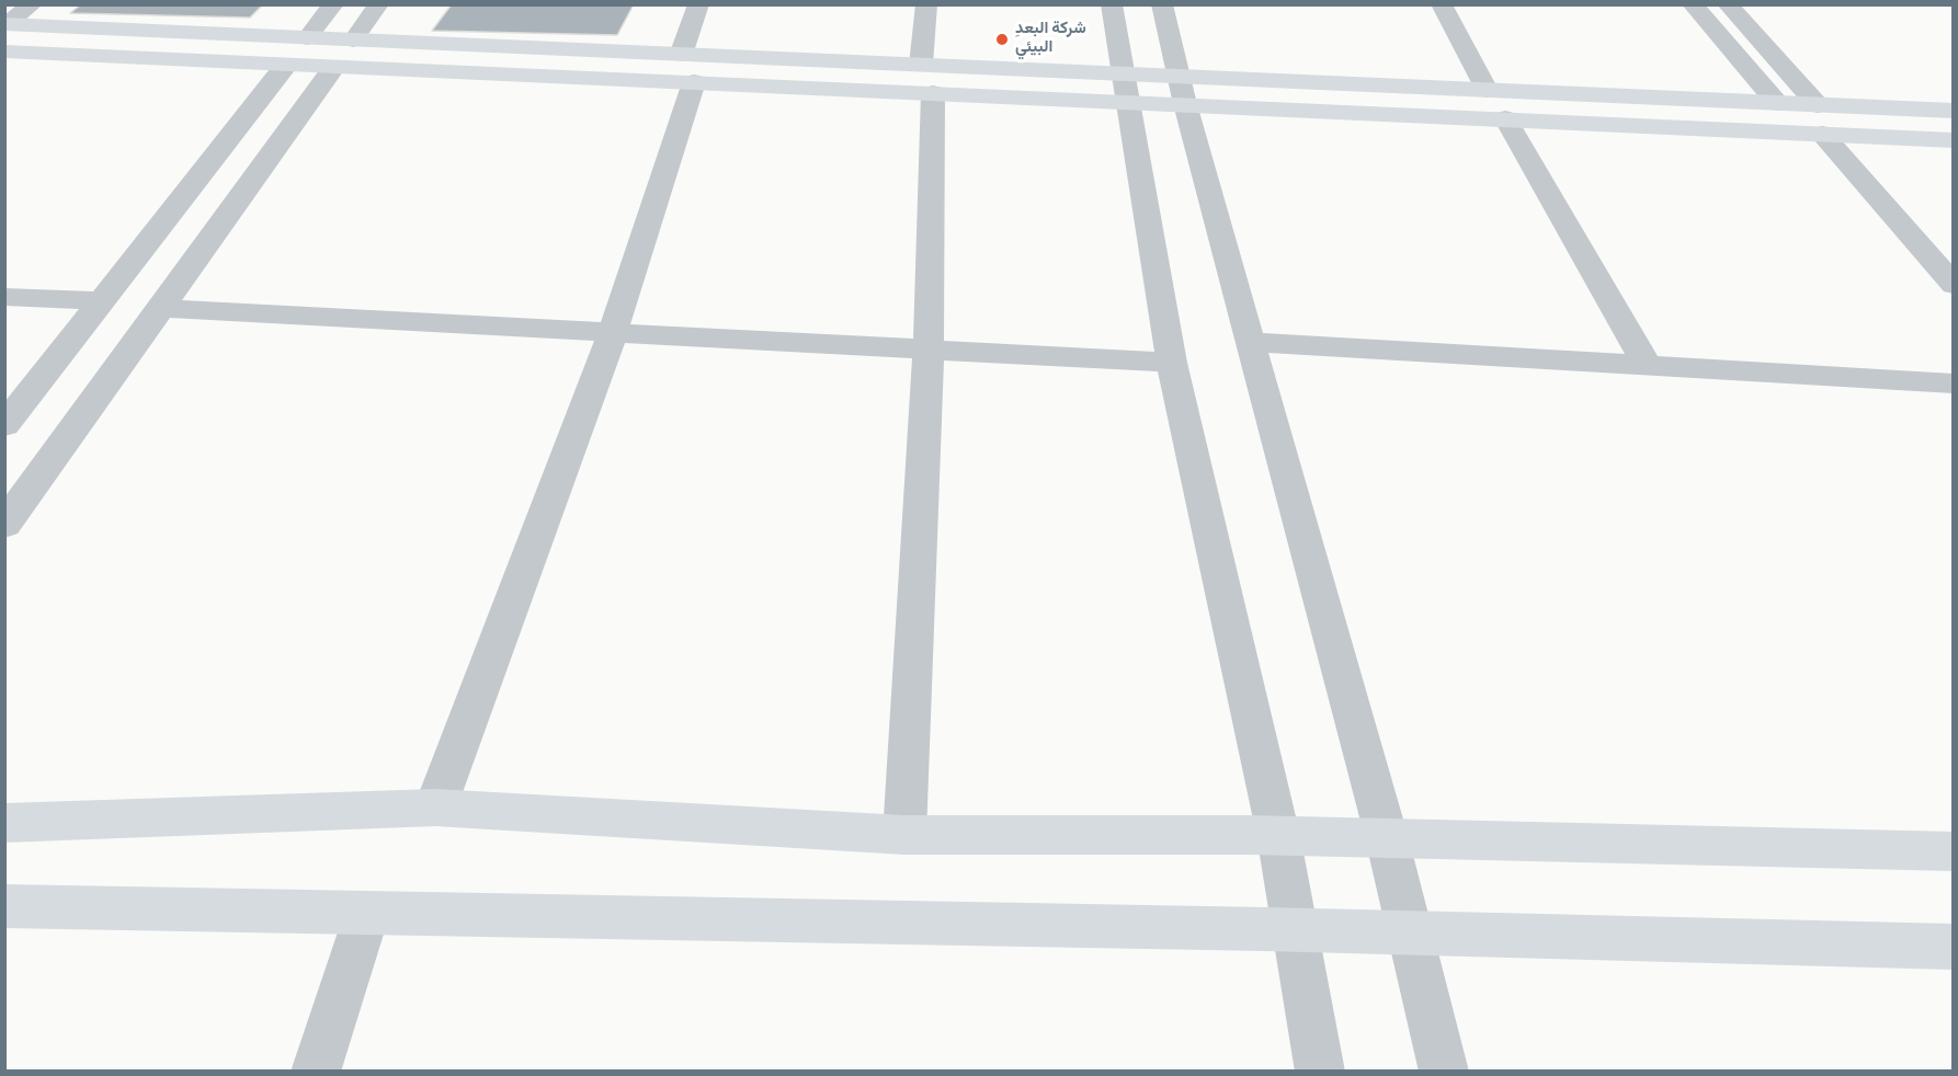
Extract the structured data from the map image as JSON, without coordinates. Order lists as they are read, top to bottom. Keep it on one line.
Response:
{"places":["ِشركة البعد البيئي"]}
